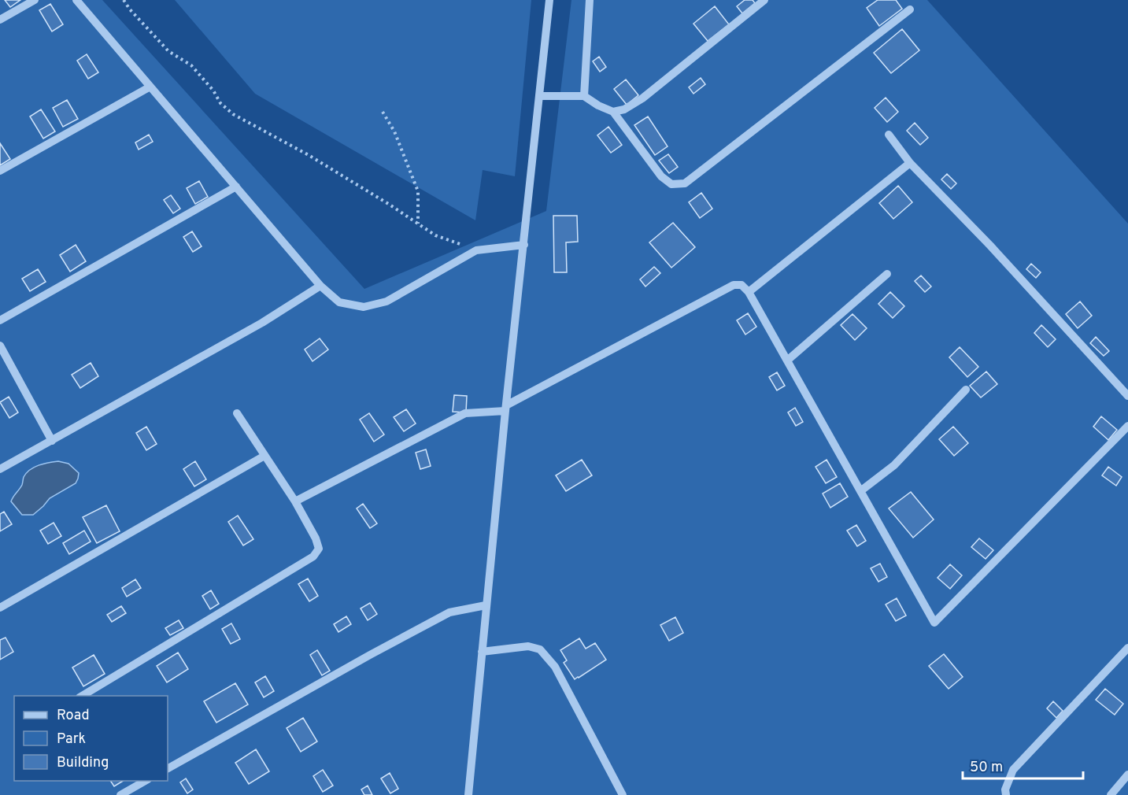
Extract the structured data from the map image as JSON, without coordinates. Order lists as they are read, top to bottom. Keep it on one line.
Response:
{"legend":["Road","Park","Building"],"scale_bar":"50 m"}
